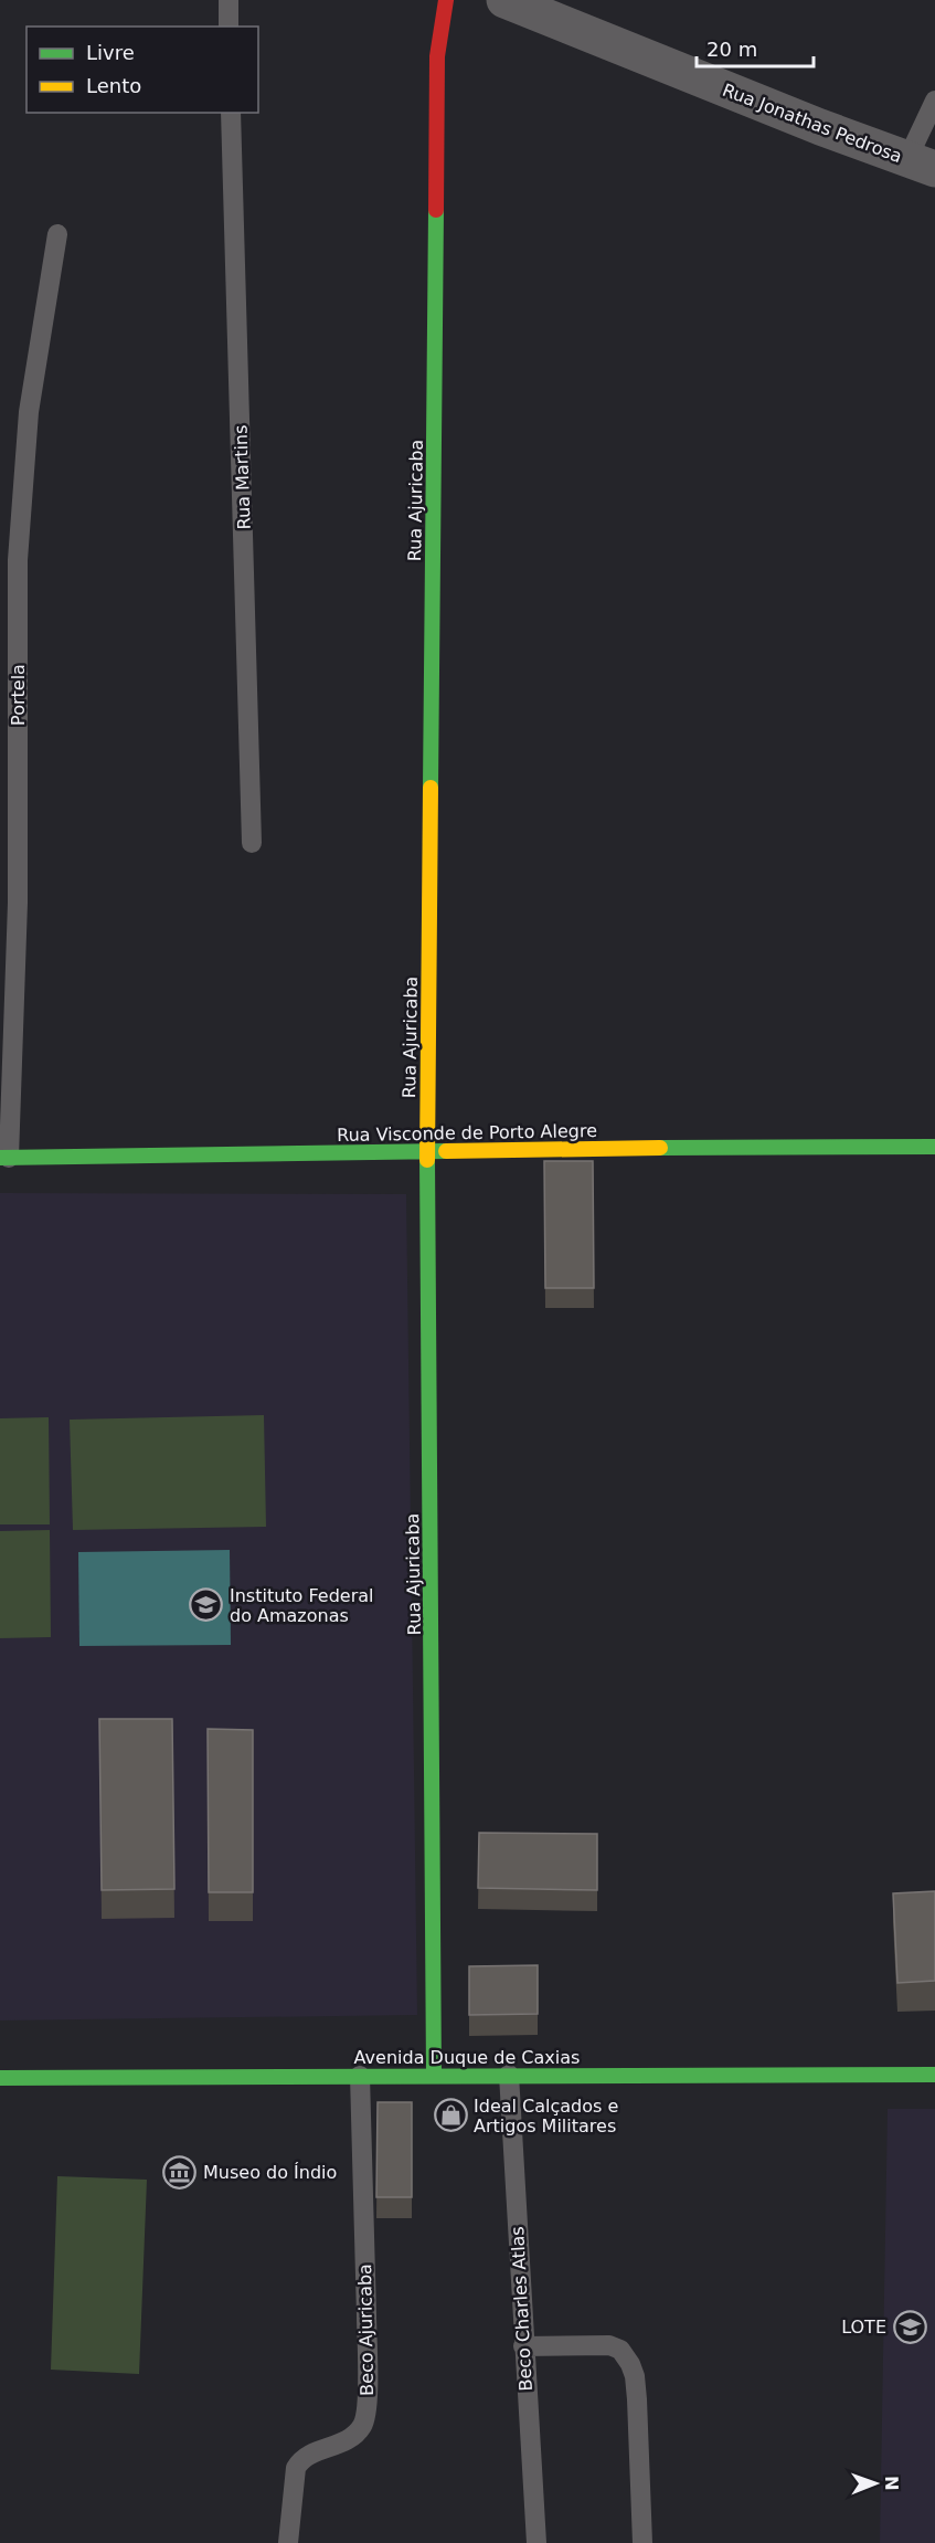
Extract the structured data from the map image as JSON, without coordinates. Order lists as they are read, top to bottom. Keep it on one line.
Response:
{"streets":{"street":["Rua Jonathas Pedrosa","Rua Ajuricaba","Rua Visconde de Porto Alegre","Avenida Duque de Caxias"],"lane":["Rua Martins","Portela","Beco Charles Atlas","Beco Ajuricaba"]},"crossings":[["Rua Ajuricaba","Rua Visconde de Porto Alegre"],["Rua Ajuricaba","Avenida Duque de Caxias"],["Portela","Rua Visconde de Porto Alegre"],["Avenida Duque de Caxias","Beco Charles Atlas"],["Avenida Duque de Caxias","Beco Ajuricaba"]],"places":{"school or university":["Instituto Federal do Amazonas","LOTE"],"shop":["Ideal Calçados e Artigos Militares"],"museum":["Museo do Índio"]},"legend":["Livre","Lento"],"scale_bar":"20 m","north":"right"}
